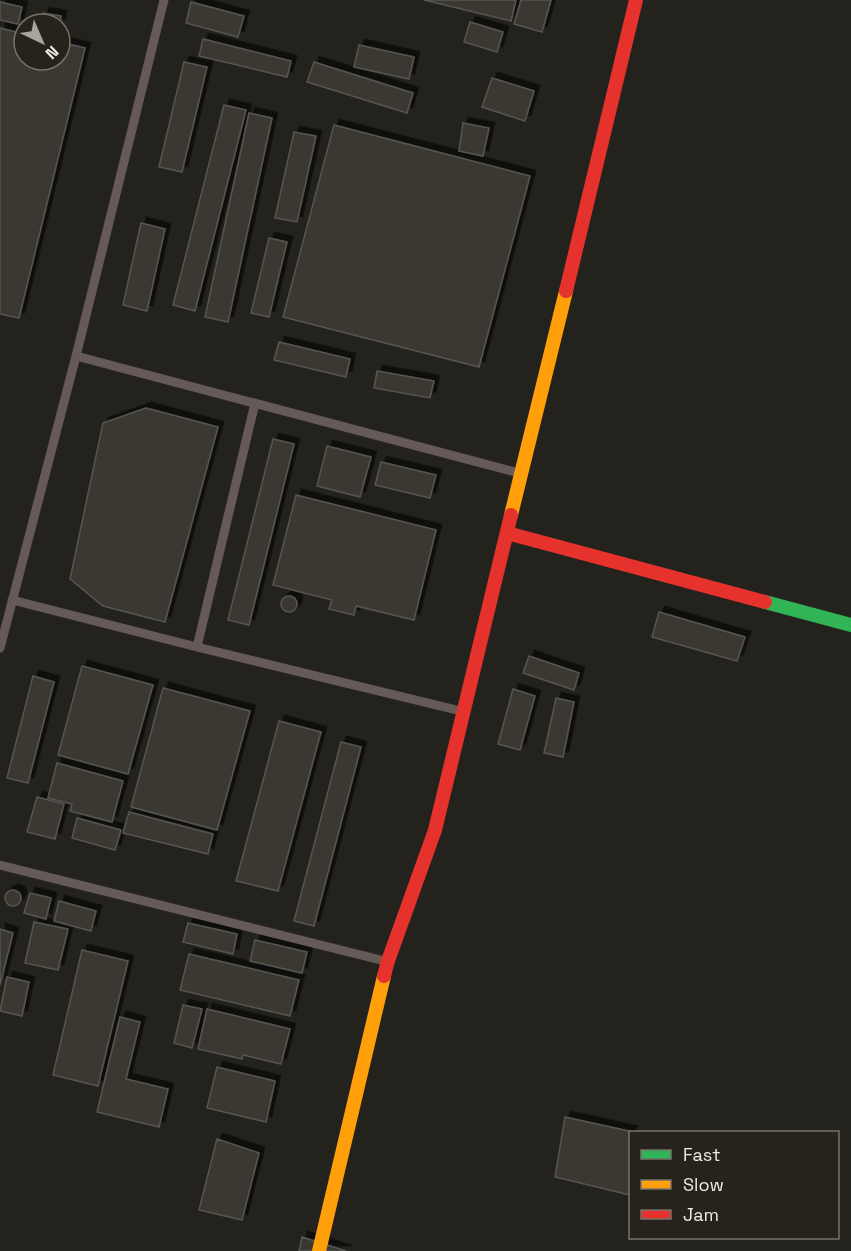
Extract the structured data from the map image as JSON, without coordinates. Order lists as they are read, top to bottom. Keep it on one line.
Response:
{"legend":["Fast","Slow","Jam"],"north":"bottom right"}
